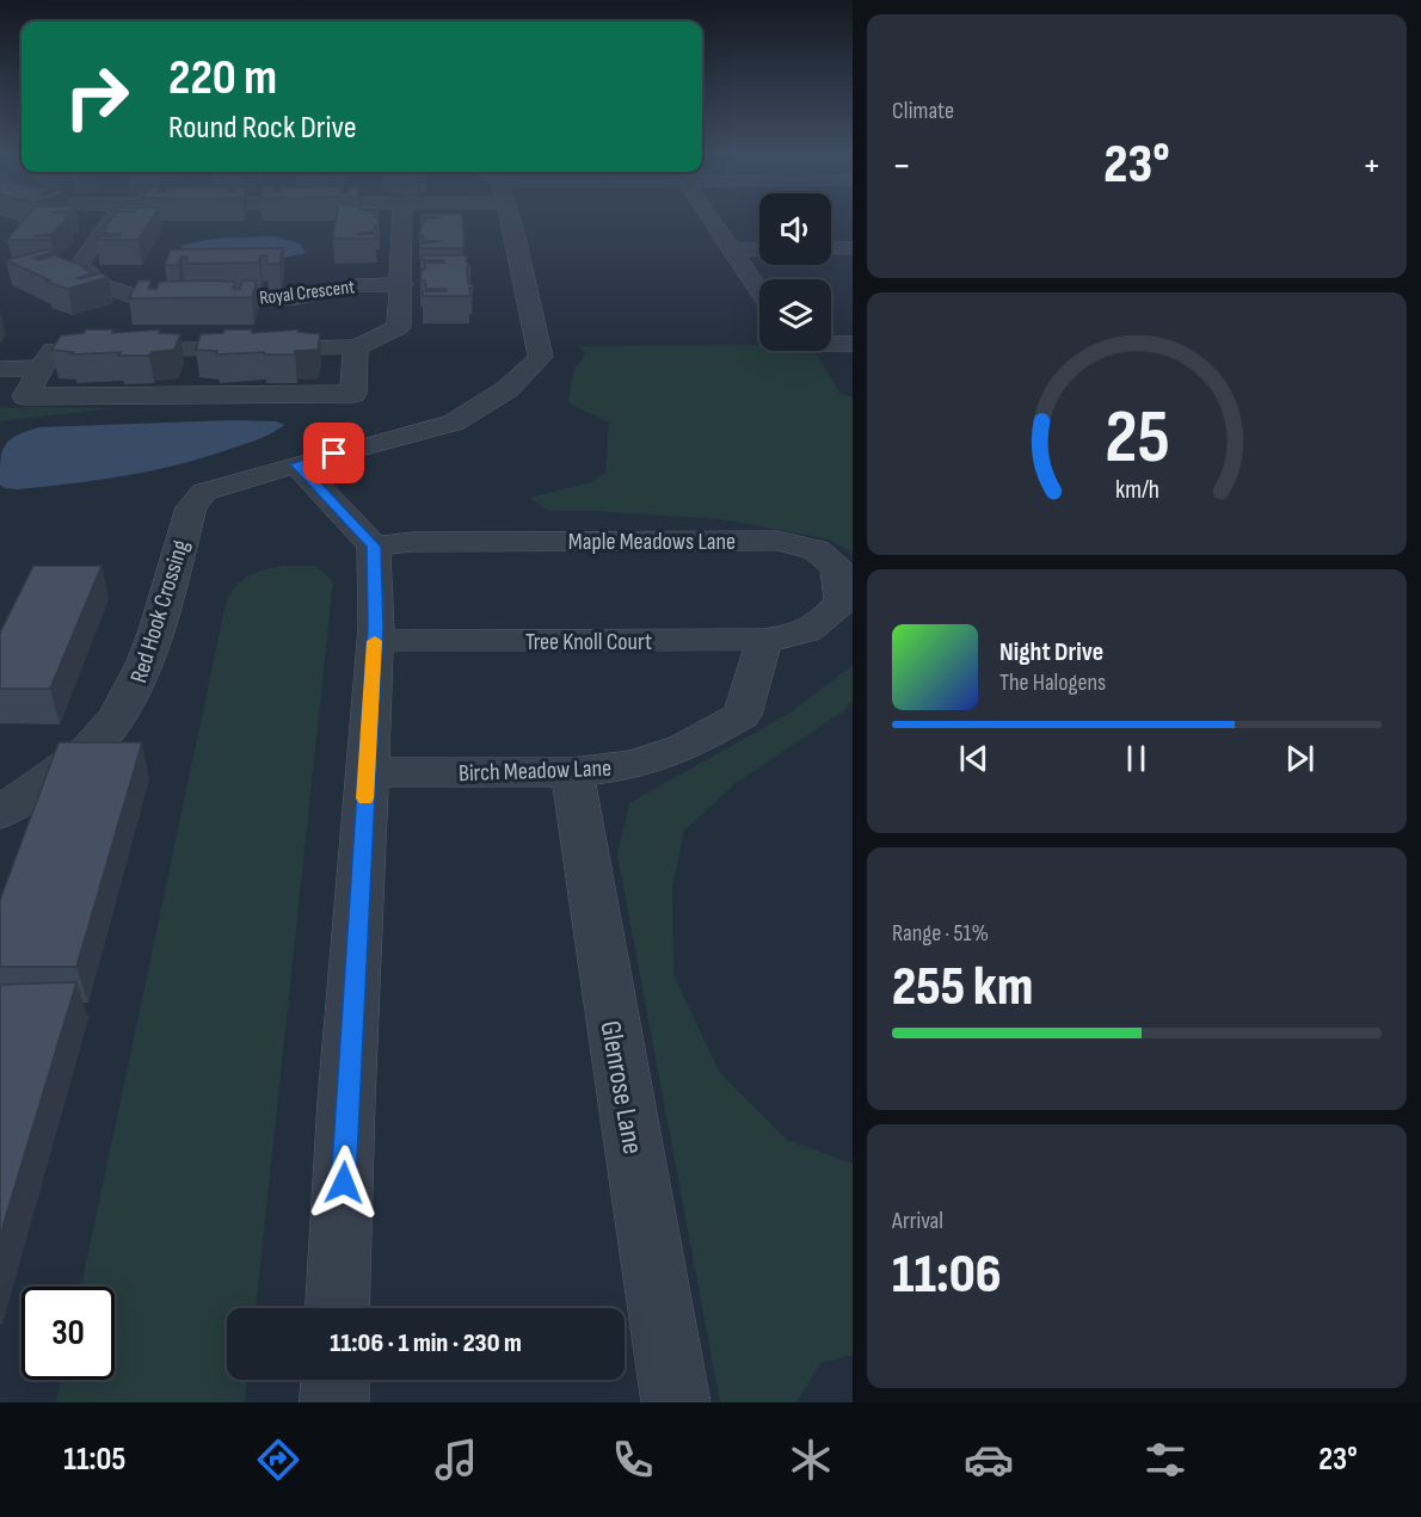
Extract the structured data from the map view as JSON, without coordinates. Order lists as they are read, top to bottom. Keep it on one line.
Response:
{"streets":{"street":["Royal Crescent","Maple Meadows Lane","Red Hook Crossing","Tree Knoll Court","Birch Meadow Lane","Glenrose Lane"]},"crossings":[["Maple Meadows Lane","Tree Knoll Court"],["Tree Knoll Court","Birch Meadow Lane"],["Birch Meadow Lane","Glenrose Lane"]],"page":{"tile":["Climate",["Range · 51%","255 km"],["Arrival","11:06"]],"turn":["220 m","Round Rock Drive"],"heat":["−","23°","+"],"song":["Night Drive","The Halogens"],"limit":"30","trip":"11:06 · 1 min · 230 m","tabs":["11:05","23°"],"gauge":["25","km/h"]}}
